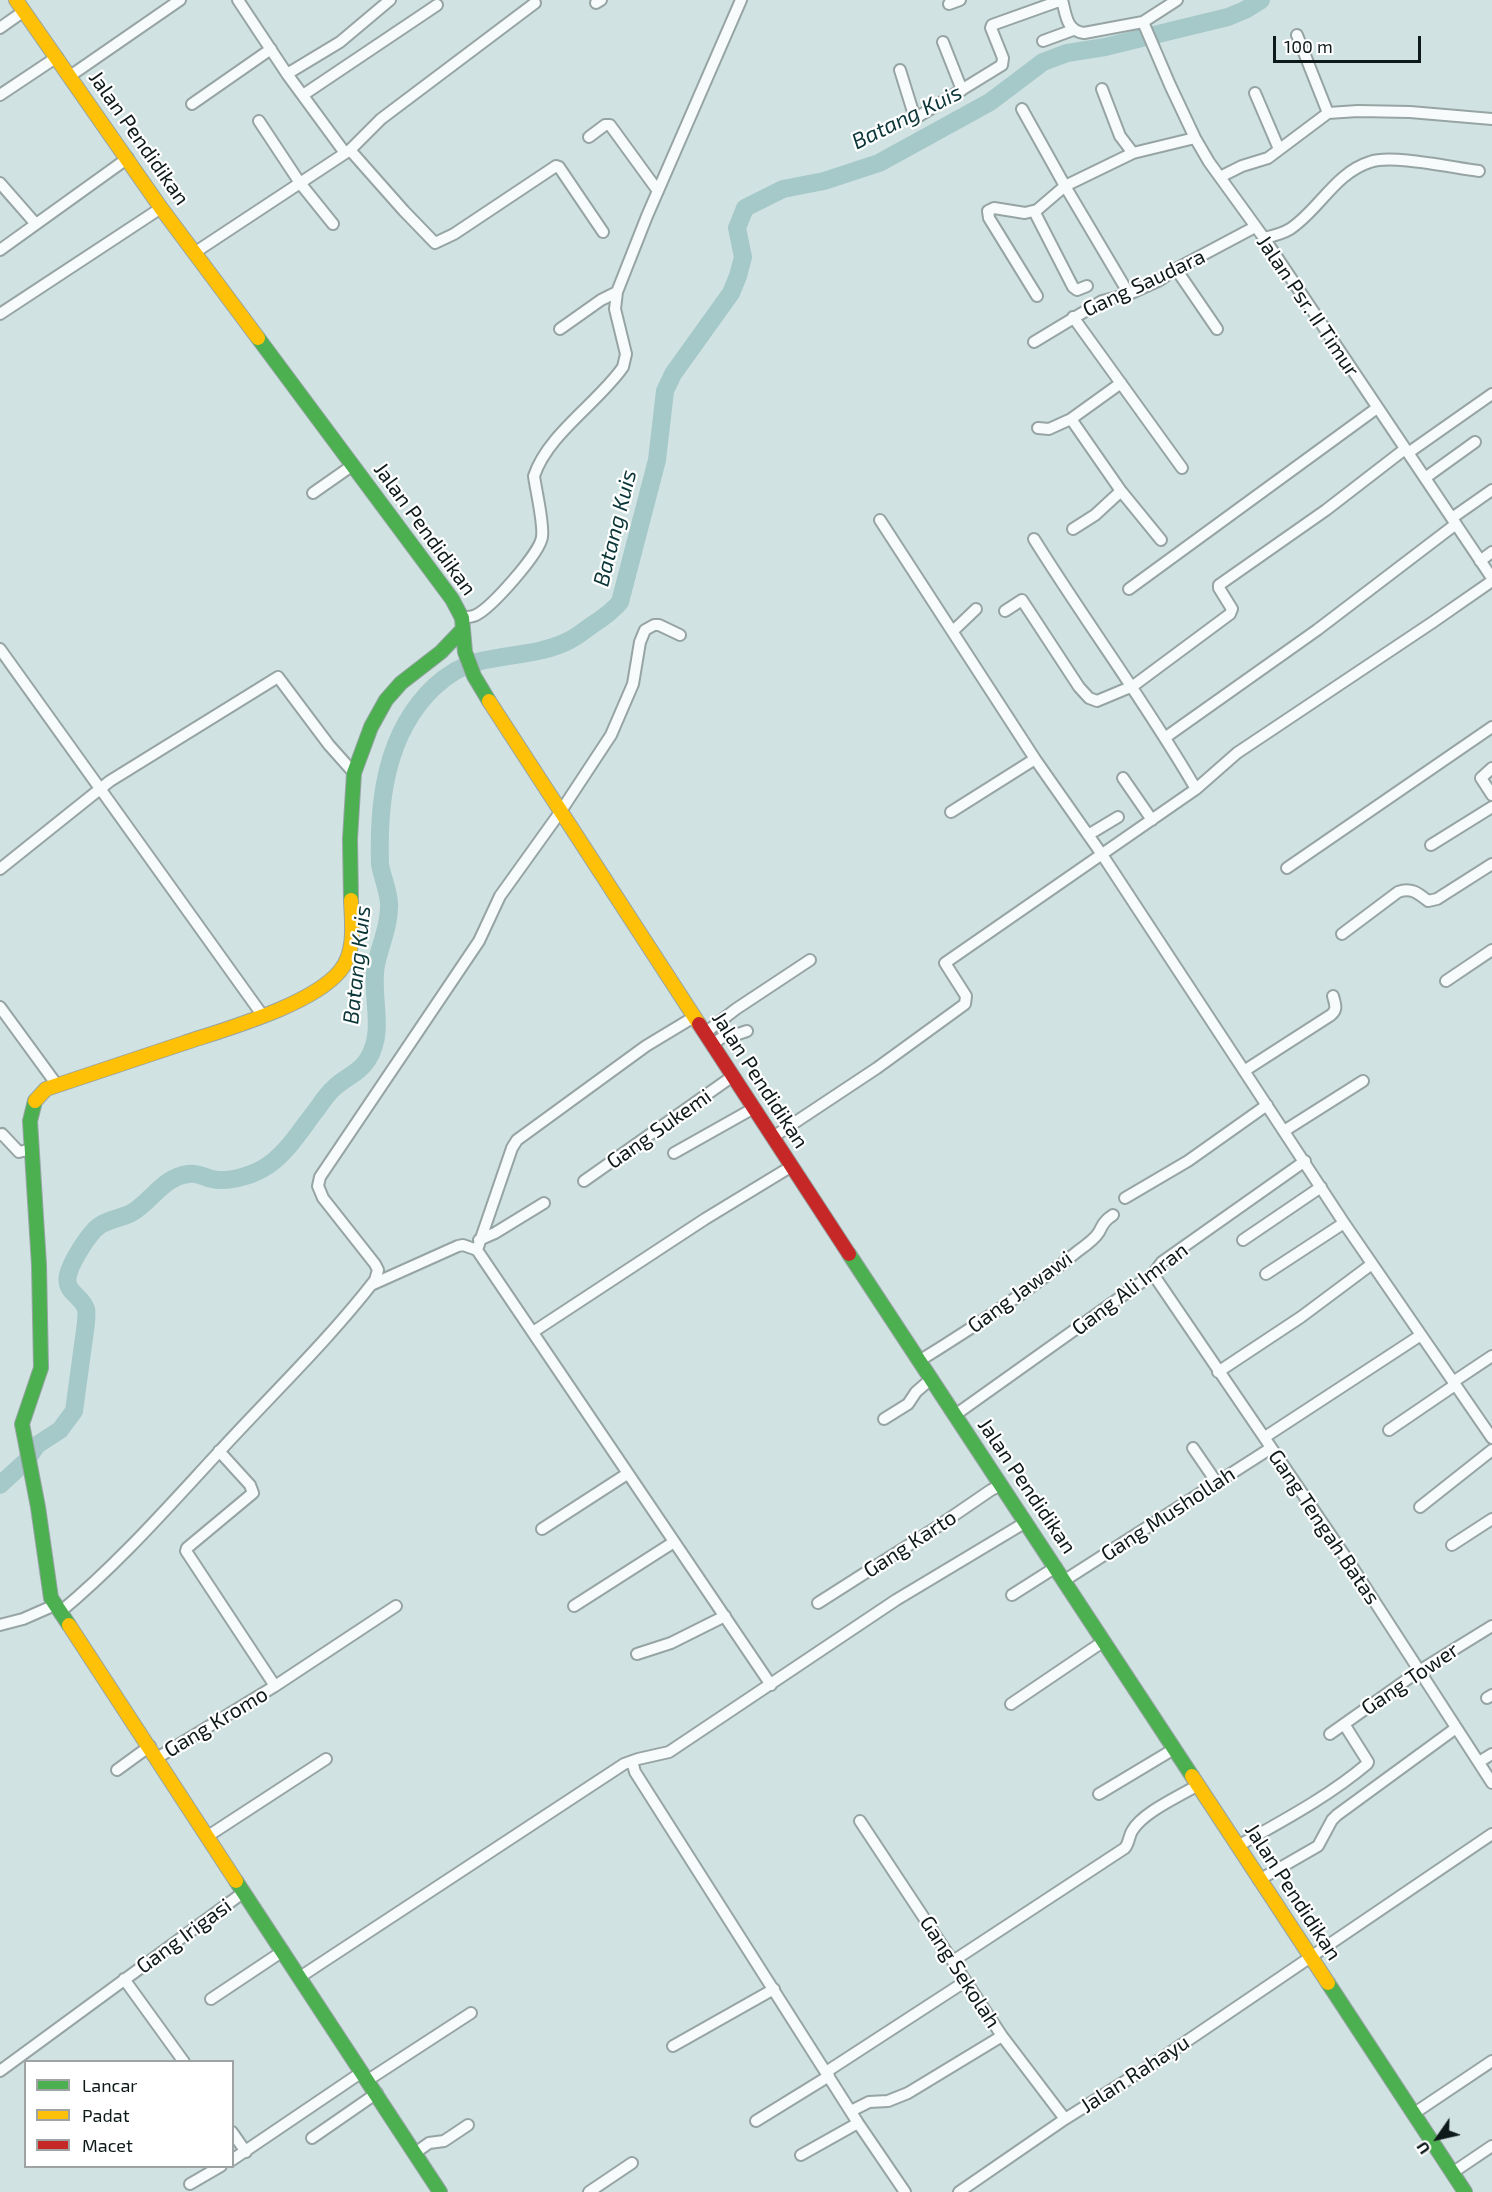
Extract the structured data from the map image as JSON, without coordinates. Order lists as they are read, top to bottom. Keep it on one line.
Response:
{"streets":{"main road":["Jalan Pendidikan"],"street":["Gang Saudara","Jalan Psr. II Timur","Gang Sukemi","Gang Ali Imran","Gang Jawawi","Gang Mushollah","Gang Tengah Batas","Gang Karto","Gang Tower","Gang Kromo","Gang Irigasi","Gang Sekolah","Jalan Rahayu"]},"crossings":[["Jalan Pendidikan","Gang Sukemi"],["Jalan Pendidikan","Gang Ali Imran"],["Jalan Pendidikan","Gang Jawawi"],["Jalan Pendidikan","Gang Mushollah"],["Jalan Pendidikan","Gang Karto"],["Jalan Pendidikan","Jalan Rahayu"],["Gang Saudara","Jalan Psr. II Timur"],["Gang Ali Imran","Gang Tengah Batas"],["Gang Mushollah","Gang Tengah Batas"],["Gang Tengah Batas","Gang Tower"],["Gang Sekolah","Jalan Rahayu"]],"water":["Batang Kuis"],"legend":["Lancar","Padat","Macet"],"scale_bar":"100 m","north":"bottom left"}
